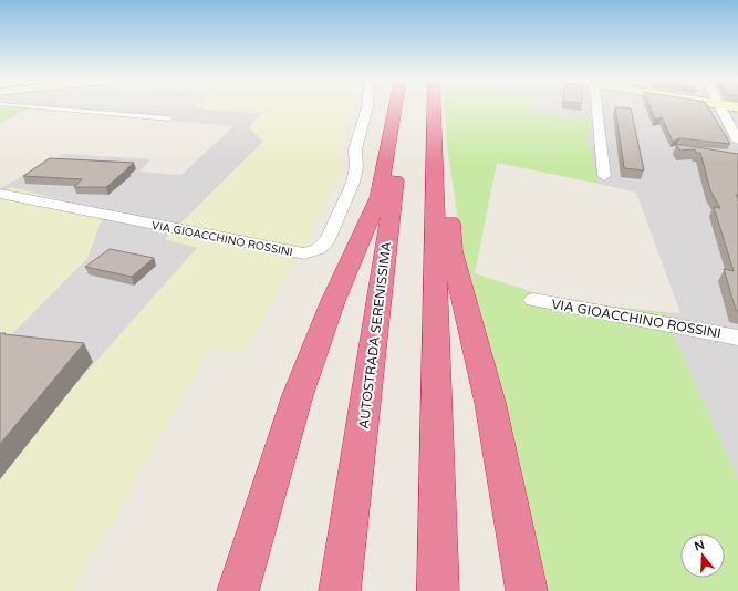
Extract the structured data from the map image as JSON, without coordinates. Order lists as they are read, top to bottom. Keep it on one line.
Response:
{"streets":{"highway":["AUTOSTRADA SERENISSIMA"],"street":["VIA GIOACCHINO ROSSINI"]},"north":"top"}
